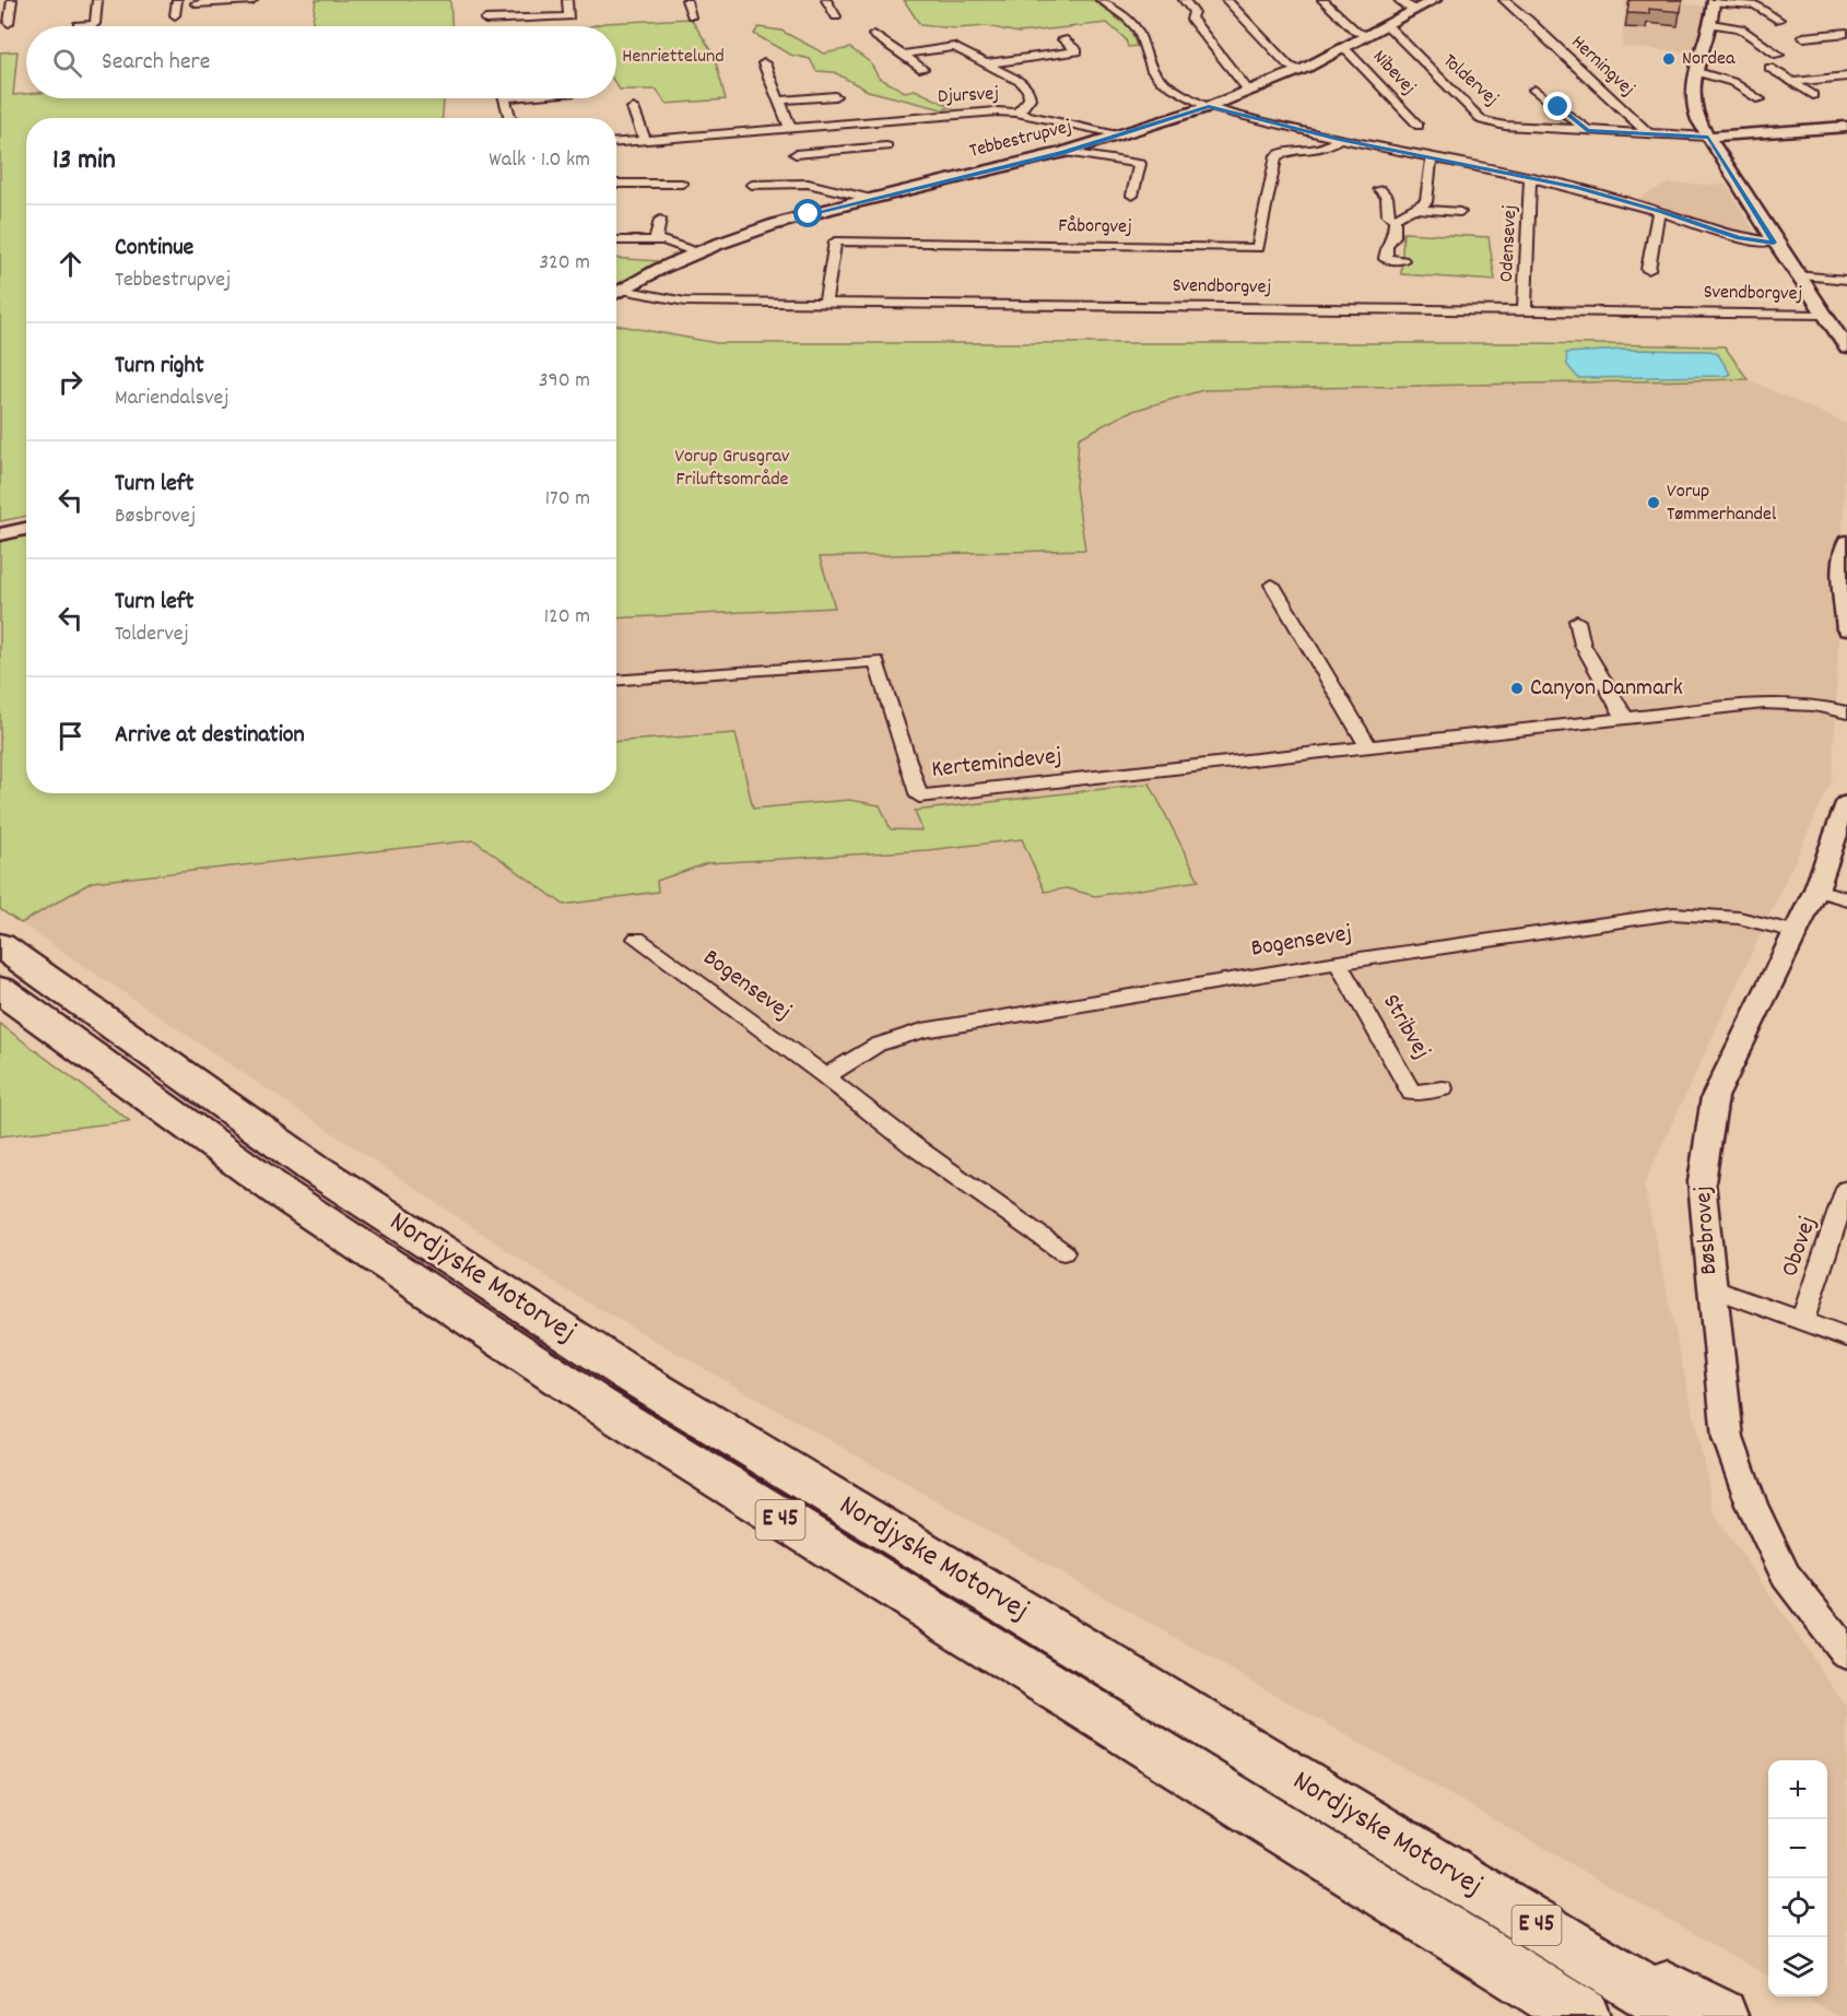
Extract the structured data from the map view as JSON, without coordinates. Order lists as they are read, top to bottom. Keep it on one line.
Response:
{"streets":{"highway":["Nordjyske Motorvej","E 45"],"street":["Herningvej","Nibevej","Toldervej","Djursvej","Tebbestrupvej","Fåborgvej","Odensevej","Svendborgvej","Kertemindevej","Bogensevej","Stribvej","Bøsbrovej","Obovej"]},"crossings":[["Herningvej","Toldervej"],["Nibevej","Tebbestrupvej"],["Toldervej","Tebbestrupvej"],["Djursvej","Tebbestrupvej"],["Tebbestrupvej","Svendborgvej"],["Fåborgvej","Svendborgvej"],["Odensevej","Svendborgvej"],["Bogensevej","Stribvej"],["Bogensevej","Bøsbrovej"]],"parks":["Henriettelund","Vorup Grusgrav Friluftsområde"],"places":["Nordea","Vorup Tømmerhandel","Canyon Danmark"],"page":{"search":"Search here","heading":["13 min","Walk · 1.0 km"],"list":[["Continue","Tebbestrupvej","320 m"],["Turn right","Mariendalsvej","390 m"],["Turn left","Bøsbrovej","170 m"],["Turn left","Toldervej","120 m"],"Arrive at destination"],"map_buttons":["+","−"]}}
